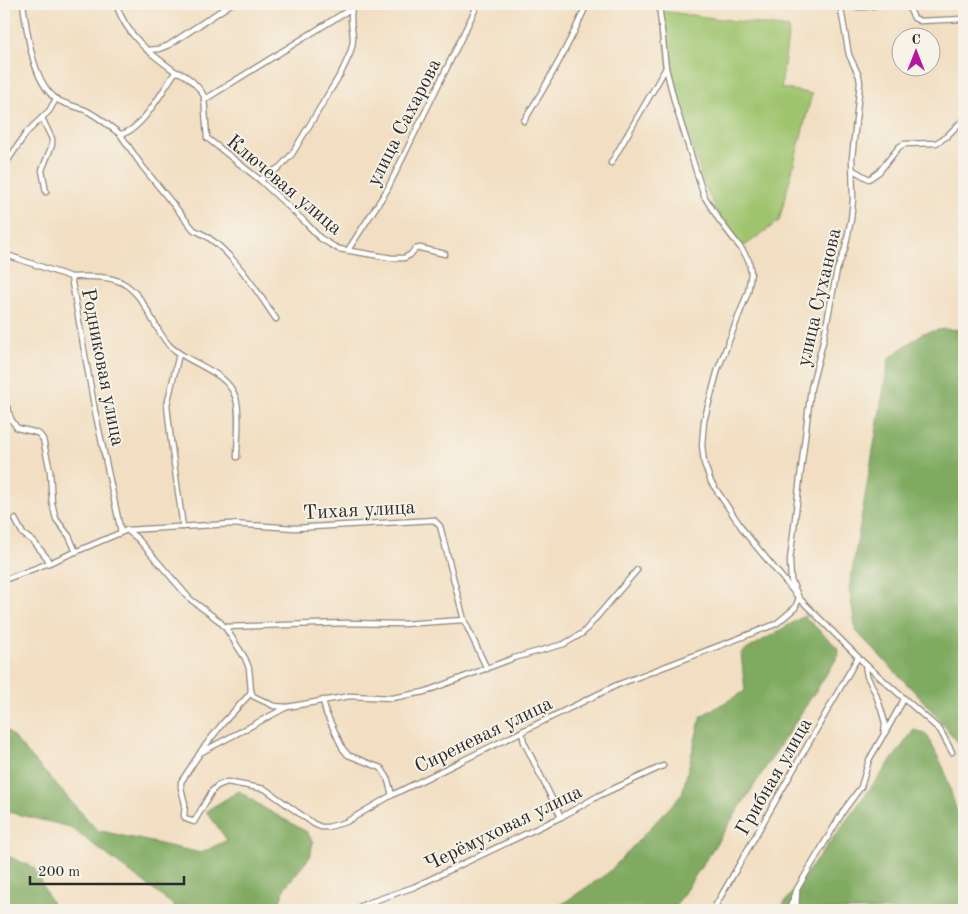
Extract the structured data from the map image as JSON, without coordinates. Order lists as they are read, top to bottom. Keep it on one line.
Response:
{"streets":{"street":["улица Сахарова","Ключевая улица","улица Суханова","Родниковая улица","Тихая улица","Сиреневая улица","Грибная улица","Черёмуховая улица"]},"crossings":[["улица Сахарова","Ключевая улица"],["улица Суханова","Сиреневая улица"],["Родниковая улица","Тихая улица"]],"scale_bar":"200 m","north":"top"}
